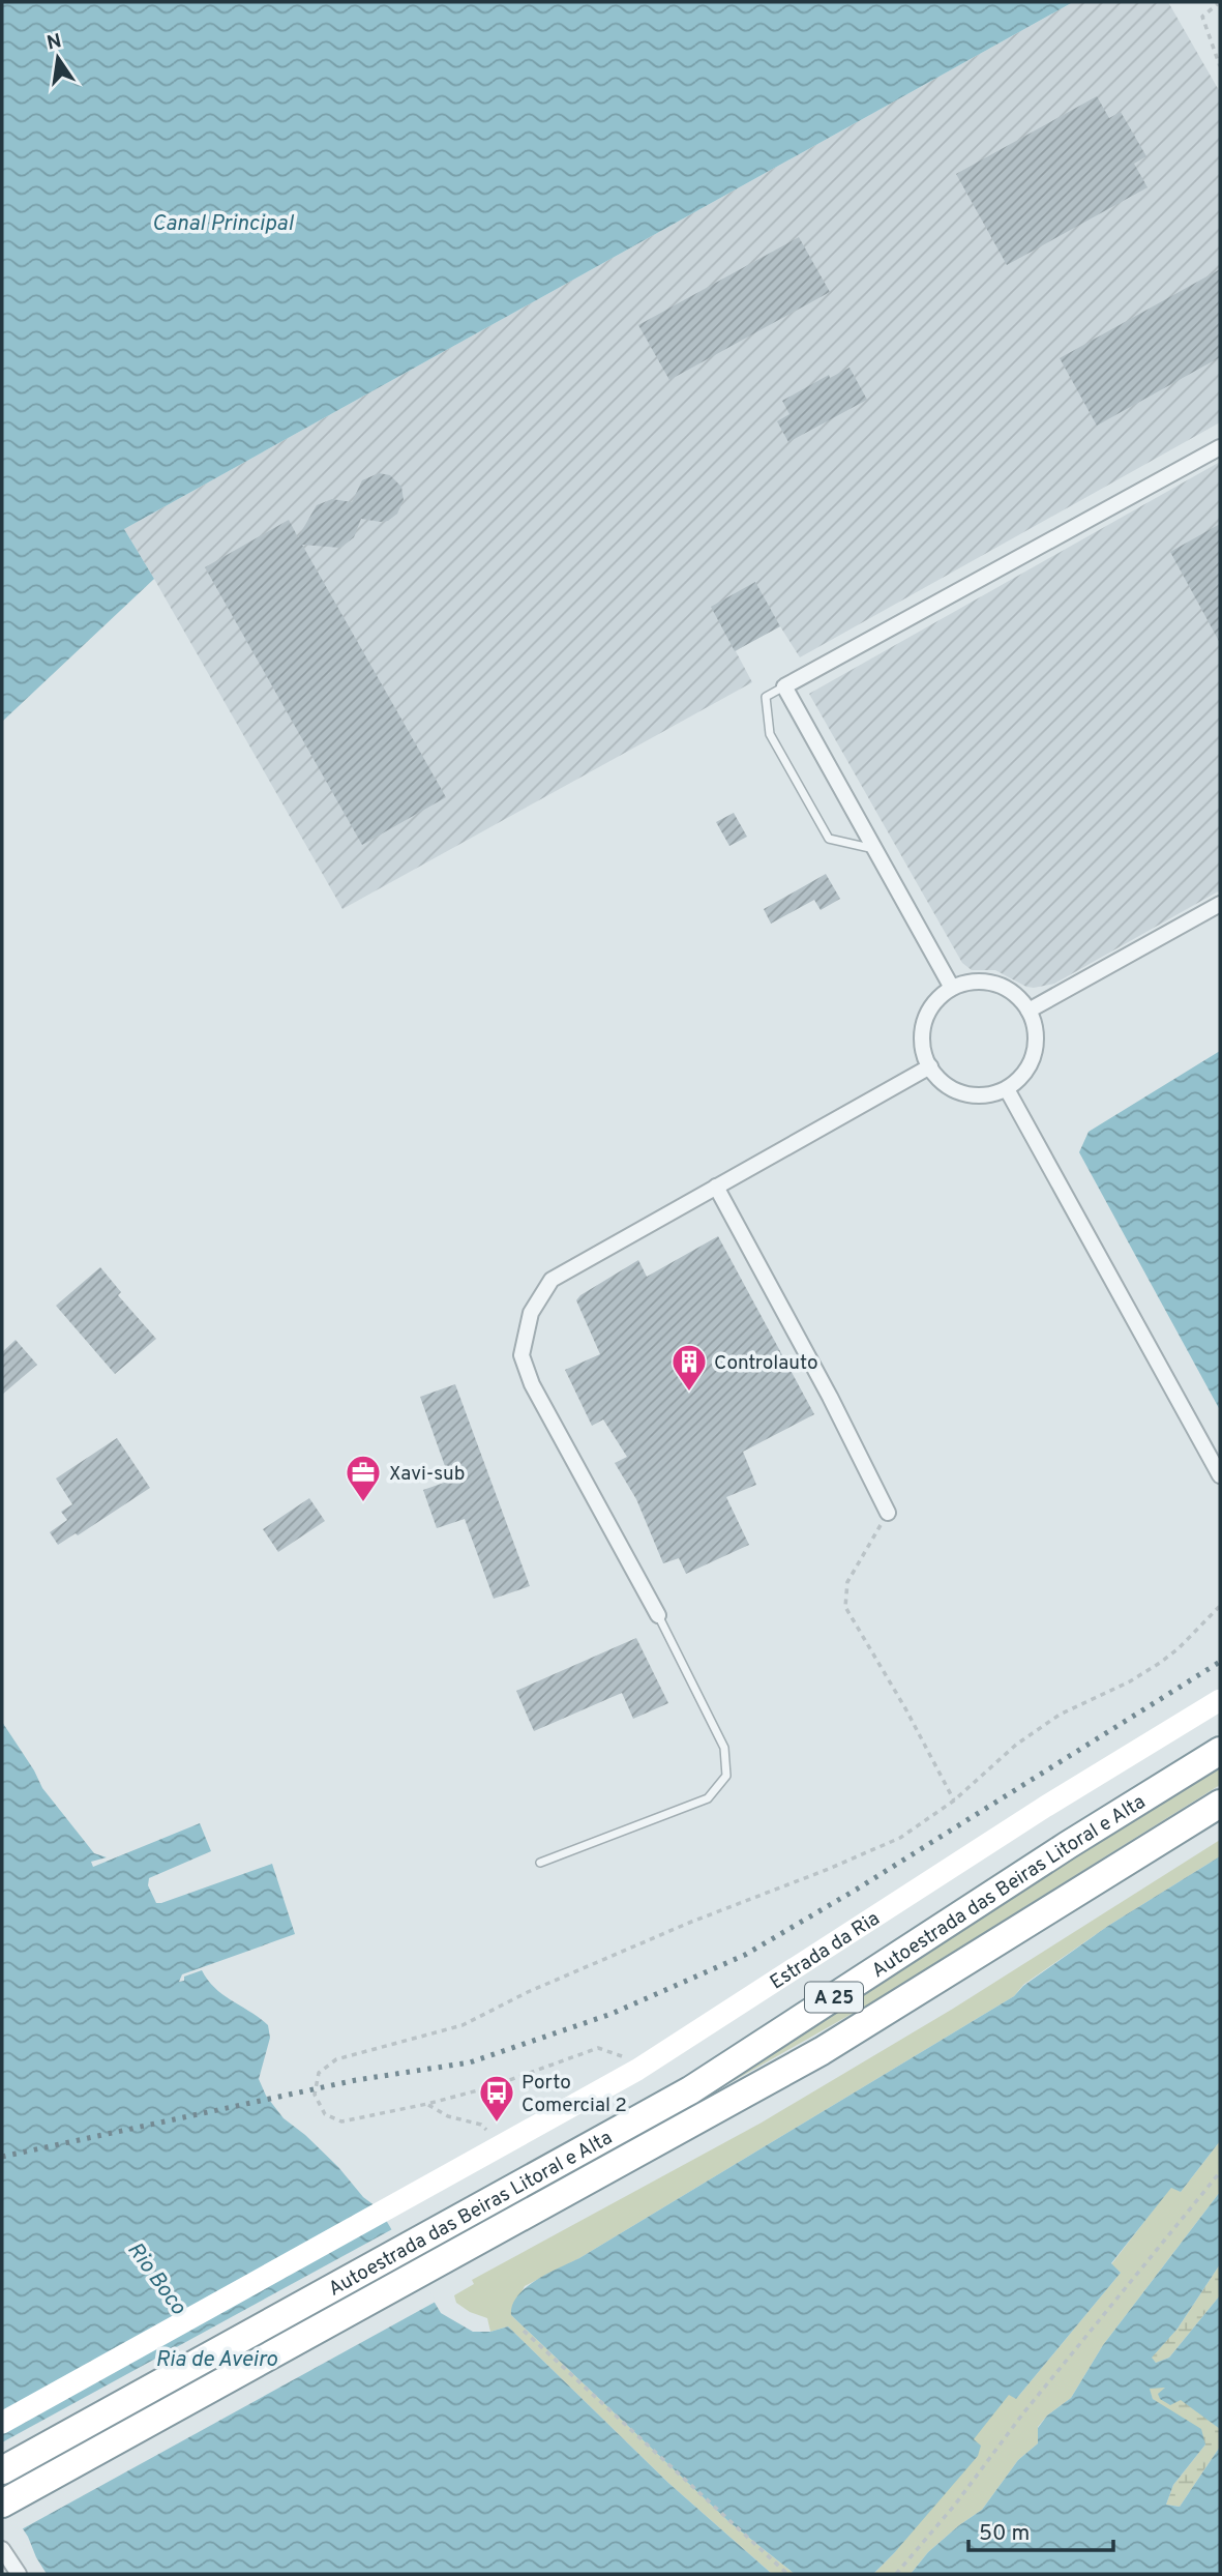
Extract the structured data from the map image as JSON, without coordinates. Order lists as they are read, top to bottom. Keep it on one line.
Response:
{"streets":{"highway":["Autoestrada das Beiras Litoral e Alta","A 25"],"street":["Estrada da Ria"]},"water":["Canal Principal","Rio Boco","Ria de Aveiro"],"places":{"building":["Controlauto"],"office":["Xavi-sub"],"bus stop":["Porto Comercial 2"]},"scale_bar":"50 m","north":"top"}
